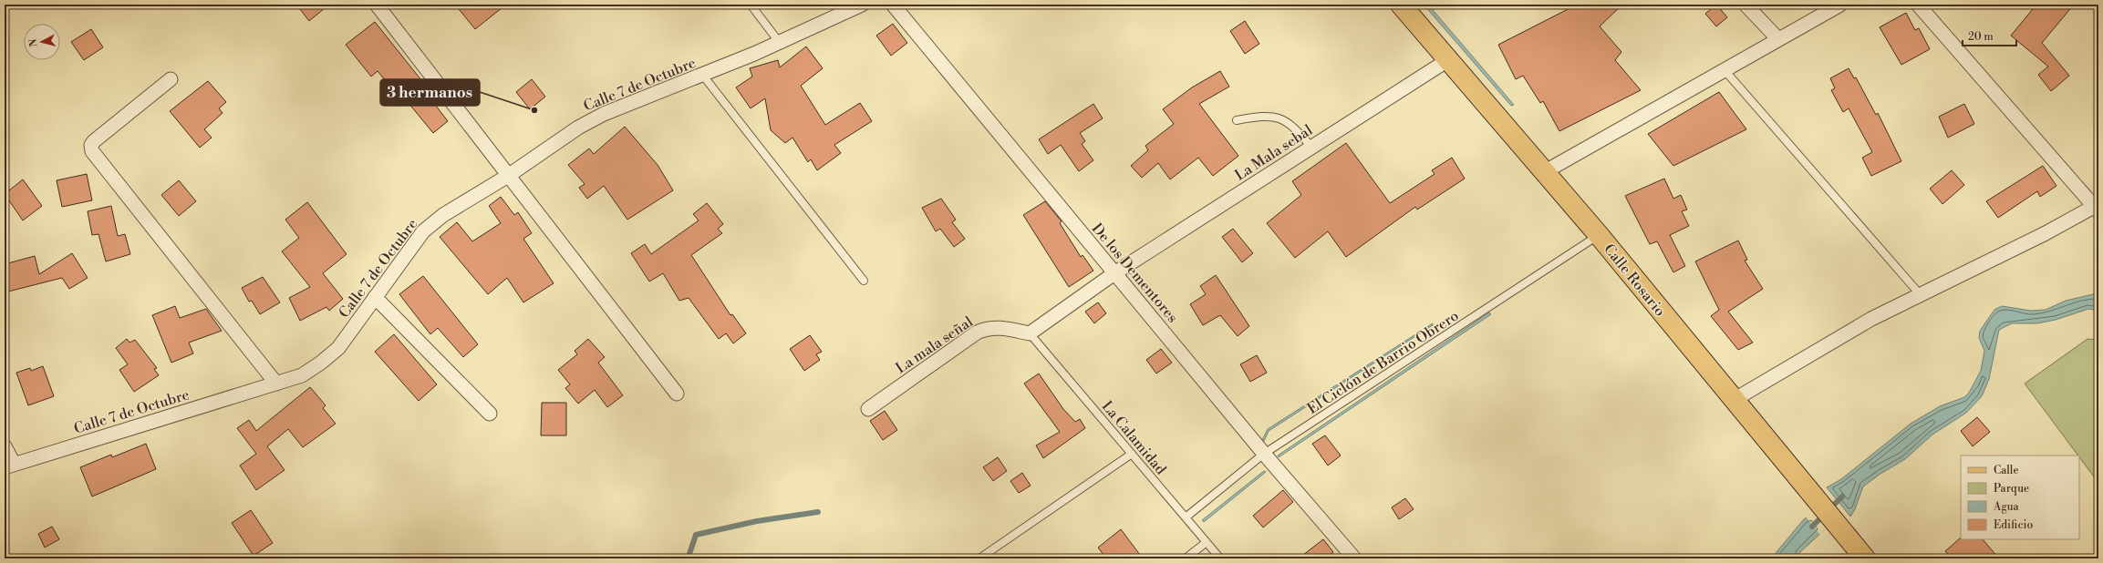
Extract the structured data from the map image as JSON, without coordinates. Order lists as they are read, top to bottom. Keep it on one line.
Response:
{"streets":{"main road":["Calle Rosario"],"street":["Calle 7 de Octubre","La Mala sebal","De los Dementores","La mala señal"],"lane":["El Ciclón de Barrio Obrero","La Calamidad"]},"crossings":[["La Mala sebal","De los Dementores"],["La Mala sebal","Calle Rosario"],["De los Dementores","El Ciclón de Barrio Obrero"],["Calle Rosario","El Ciclón de Barrio Obrero"],["La mala señal","La Calamidad"],["El Ciclón de Barrio Obrero","La Calamidad"]],"places":["3 hermanos"],"legend":["Calle","Parque","Agua","Edificio"],"scale_bar":"20 m","north":"left"}
